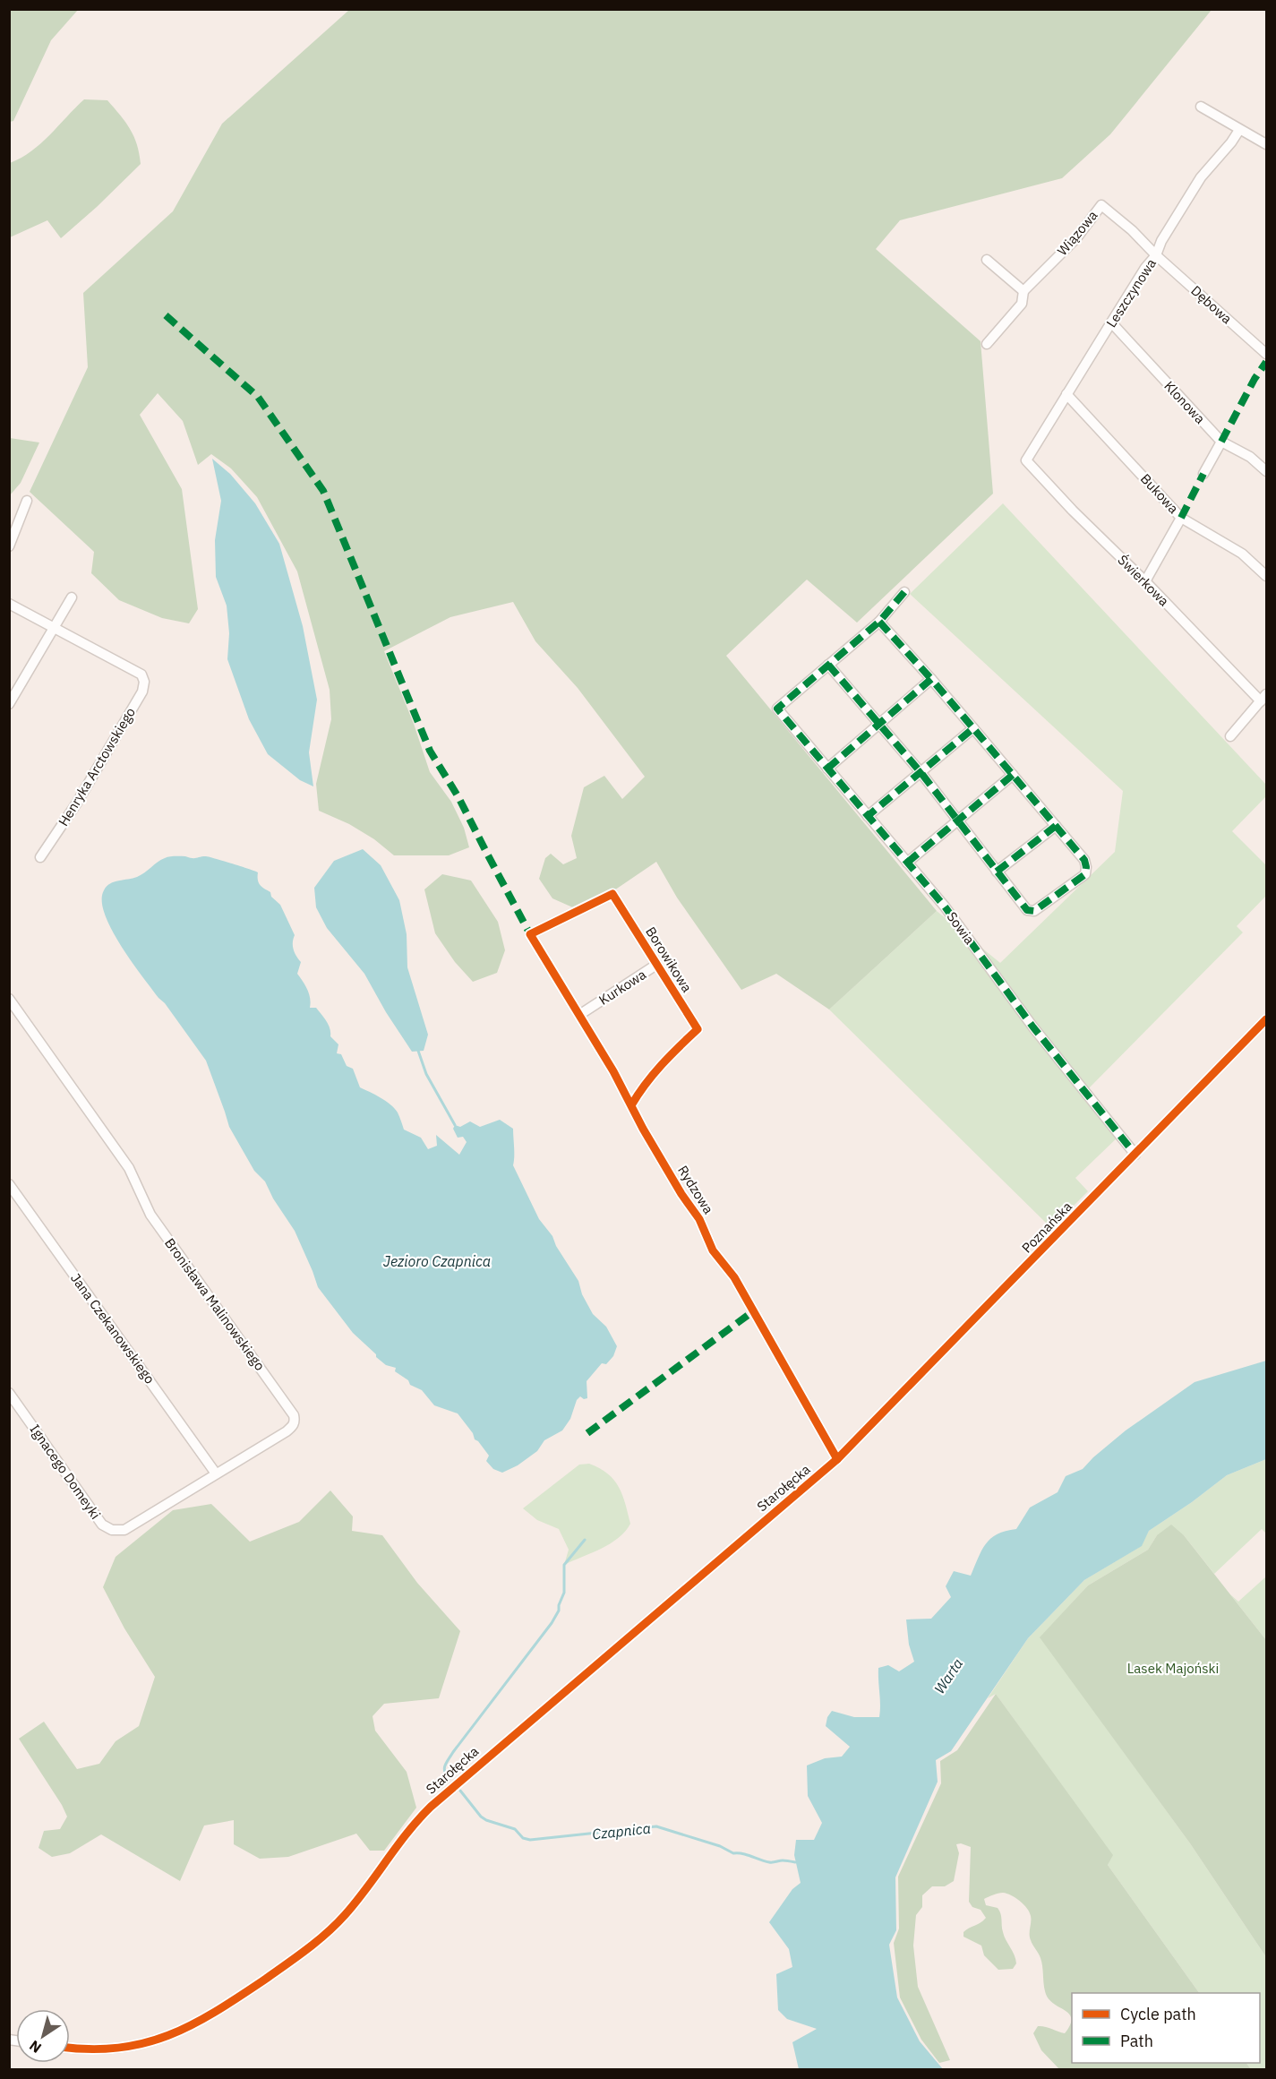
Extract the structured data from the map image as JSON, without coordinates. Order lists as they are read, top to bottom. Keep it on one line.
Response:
{"streets":{"street":["Wiązowa","Leszczynowa","Dębowa","Klonowa","Bukowa","Świerkowa","Henryka Arctowskiego","Sowia","Borowikowa","Kurkowa","Rydzowa","Poznańska","Bronisława Malinowskiego","Jana Czekanowskiego","Ignacego Domeyki","Starołęcka"]},"crossings":[["Wiązowa","Leszczynowa"],["Wiązowa","Dębowa"],["Leszczynowa","Dębowa"],["Leszczynowa","Klonowa"],["Leszczynowa","Bukowa"],["Leszczynowa","Świerkowa"],["Sowia","Poznańska"],["Borowikowa","Kurkowa"],["Borowikowa","Rydzowa"],["Kurkowa","Rydzowa"],["Rydzowa","Poznańska"],["Rydzowa","Starołęcka"],["Poznańska","Starołęcka"],["Bronisława Malinowskiego","Jana Czekanowskiego"],["Bronisława Malinowskiego","Ignacego Domeyki"]],"water":["Jezioro Czapnica","Warta","Czapnica"],"parks":["Lasek Majoński"],"legend":["Cycle path","Path"],"north":"bottom left"}
